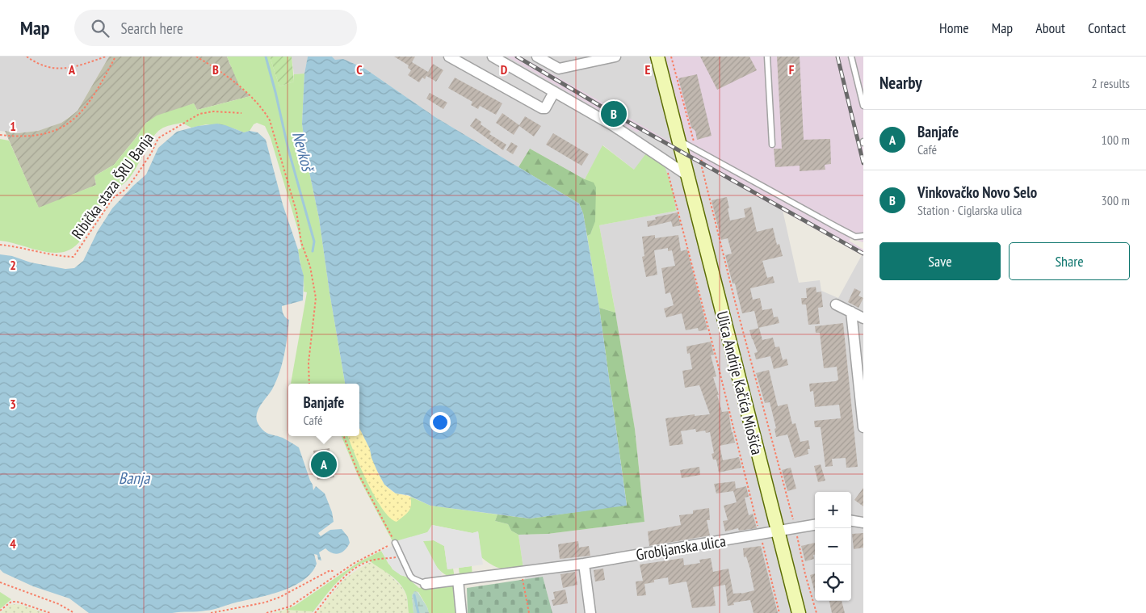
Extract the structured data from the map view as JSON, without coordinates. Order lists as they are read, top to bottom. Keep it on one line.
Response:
{"streets":{"main road":["Ulica Andrije Kačića Miošića"],"street":["Grobljanska ulica"],"path":["Ribička staza ŠRU Banja"]},"crossings":[["Ulica Andrije Kačića Miošića","Grobljanska ulica"]],"water":["Nevkoš","Banja"],"page":{"header":"Map","search":"Search here","nav":["Home","Map","About","Contact"],"heading":["Nearby","2 results"],"pins":["B","A"],"list":[{"mark":"A","name":"Banjafe","note":"Café","value":"100 m"},{"mark":"B","name":"Vinkovačko Novo Selo","note":"Station · Ciglarska ulica","value":"300 m"}],"buttons":["Save","Share"],"popup":["Banjafe","Café"],"map_buttons":["+","−"]},"grid":{"columns":["A","B","C","D","E","F"],"rows":["1","2","3","4"]}}
